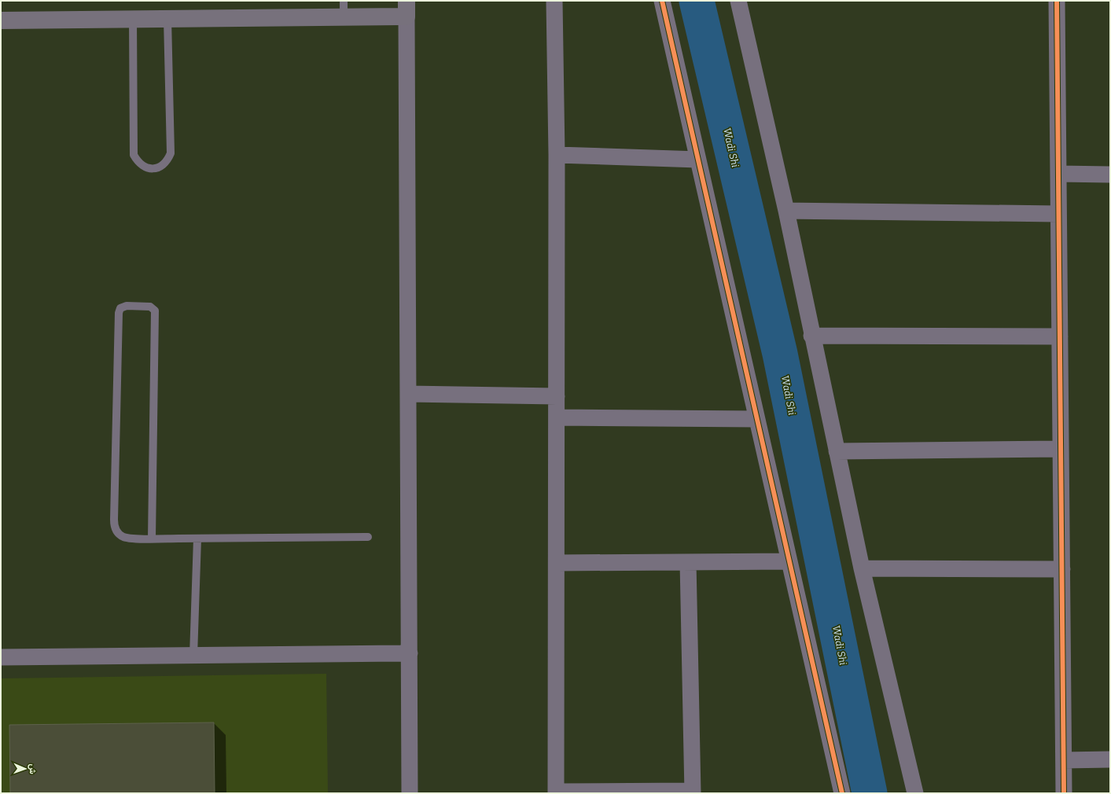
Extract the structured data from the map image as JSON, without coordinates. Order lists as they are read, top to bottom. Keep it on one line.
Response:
{"water":["Wadi Shi"],"north":"right"}
